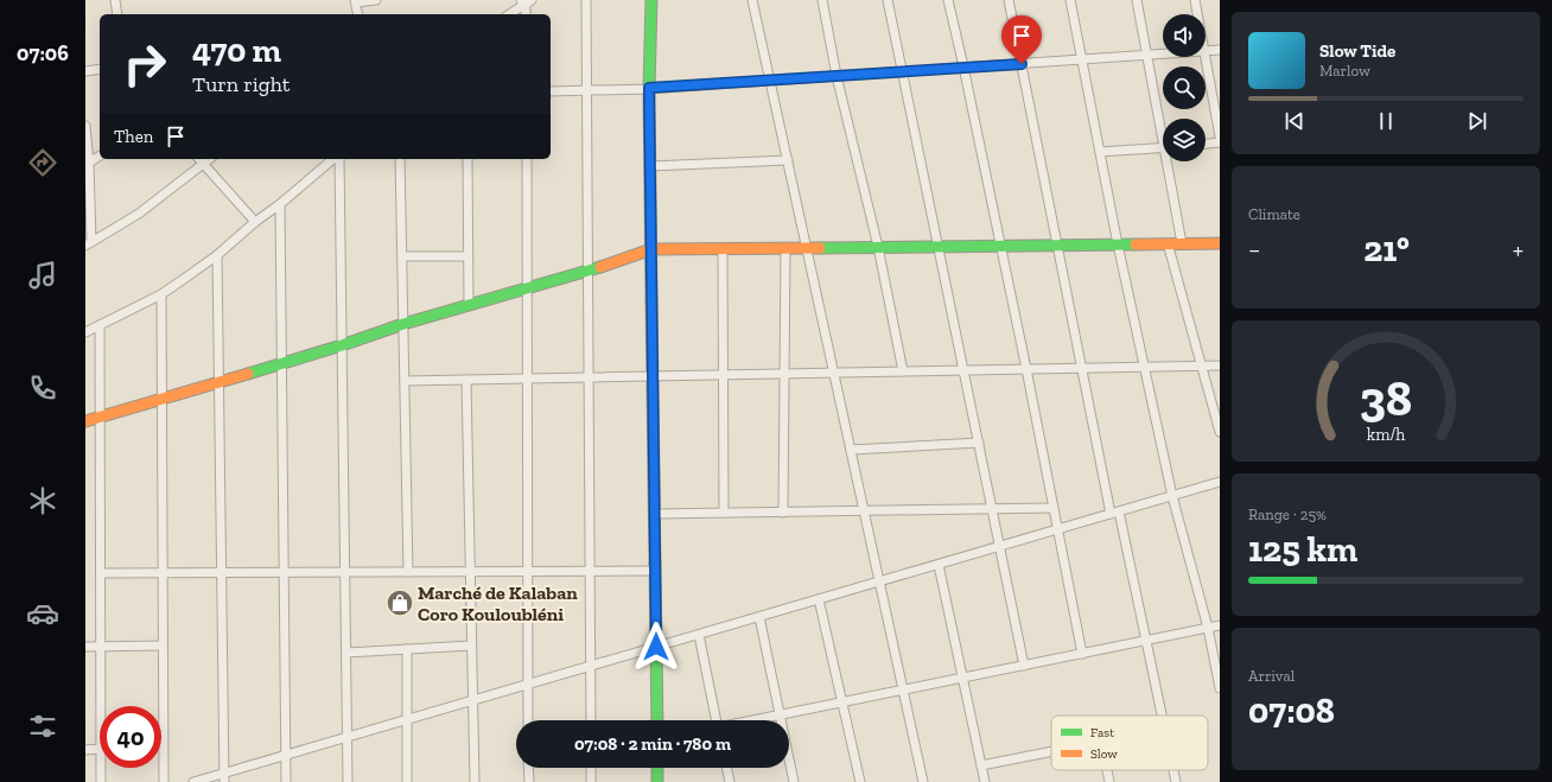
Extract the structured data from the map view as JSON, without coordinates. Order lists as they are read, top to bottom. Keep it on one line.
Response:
{"places":{"shop":["Marché de Kalaban Coro Kouloubléni"]},"legend":["Fast","Slow"],"page":{"tabs":"07:06","turn":["470 m","Turn right"],"song":["Slow Tide","Marlow"],"then":"Then","tile":["Climate",["Range · 25%","125 km"],["Arrival","07:08"]],"heat":["−","21°","+"],"limit":"40","trip":"07:08 · 2 min · 780 m","gauge":["38","km/h"]}}
